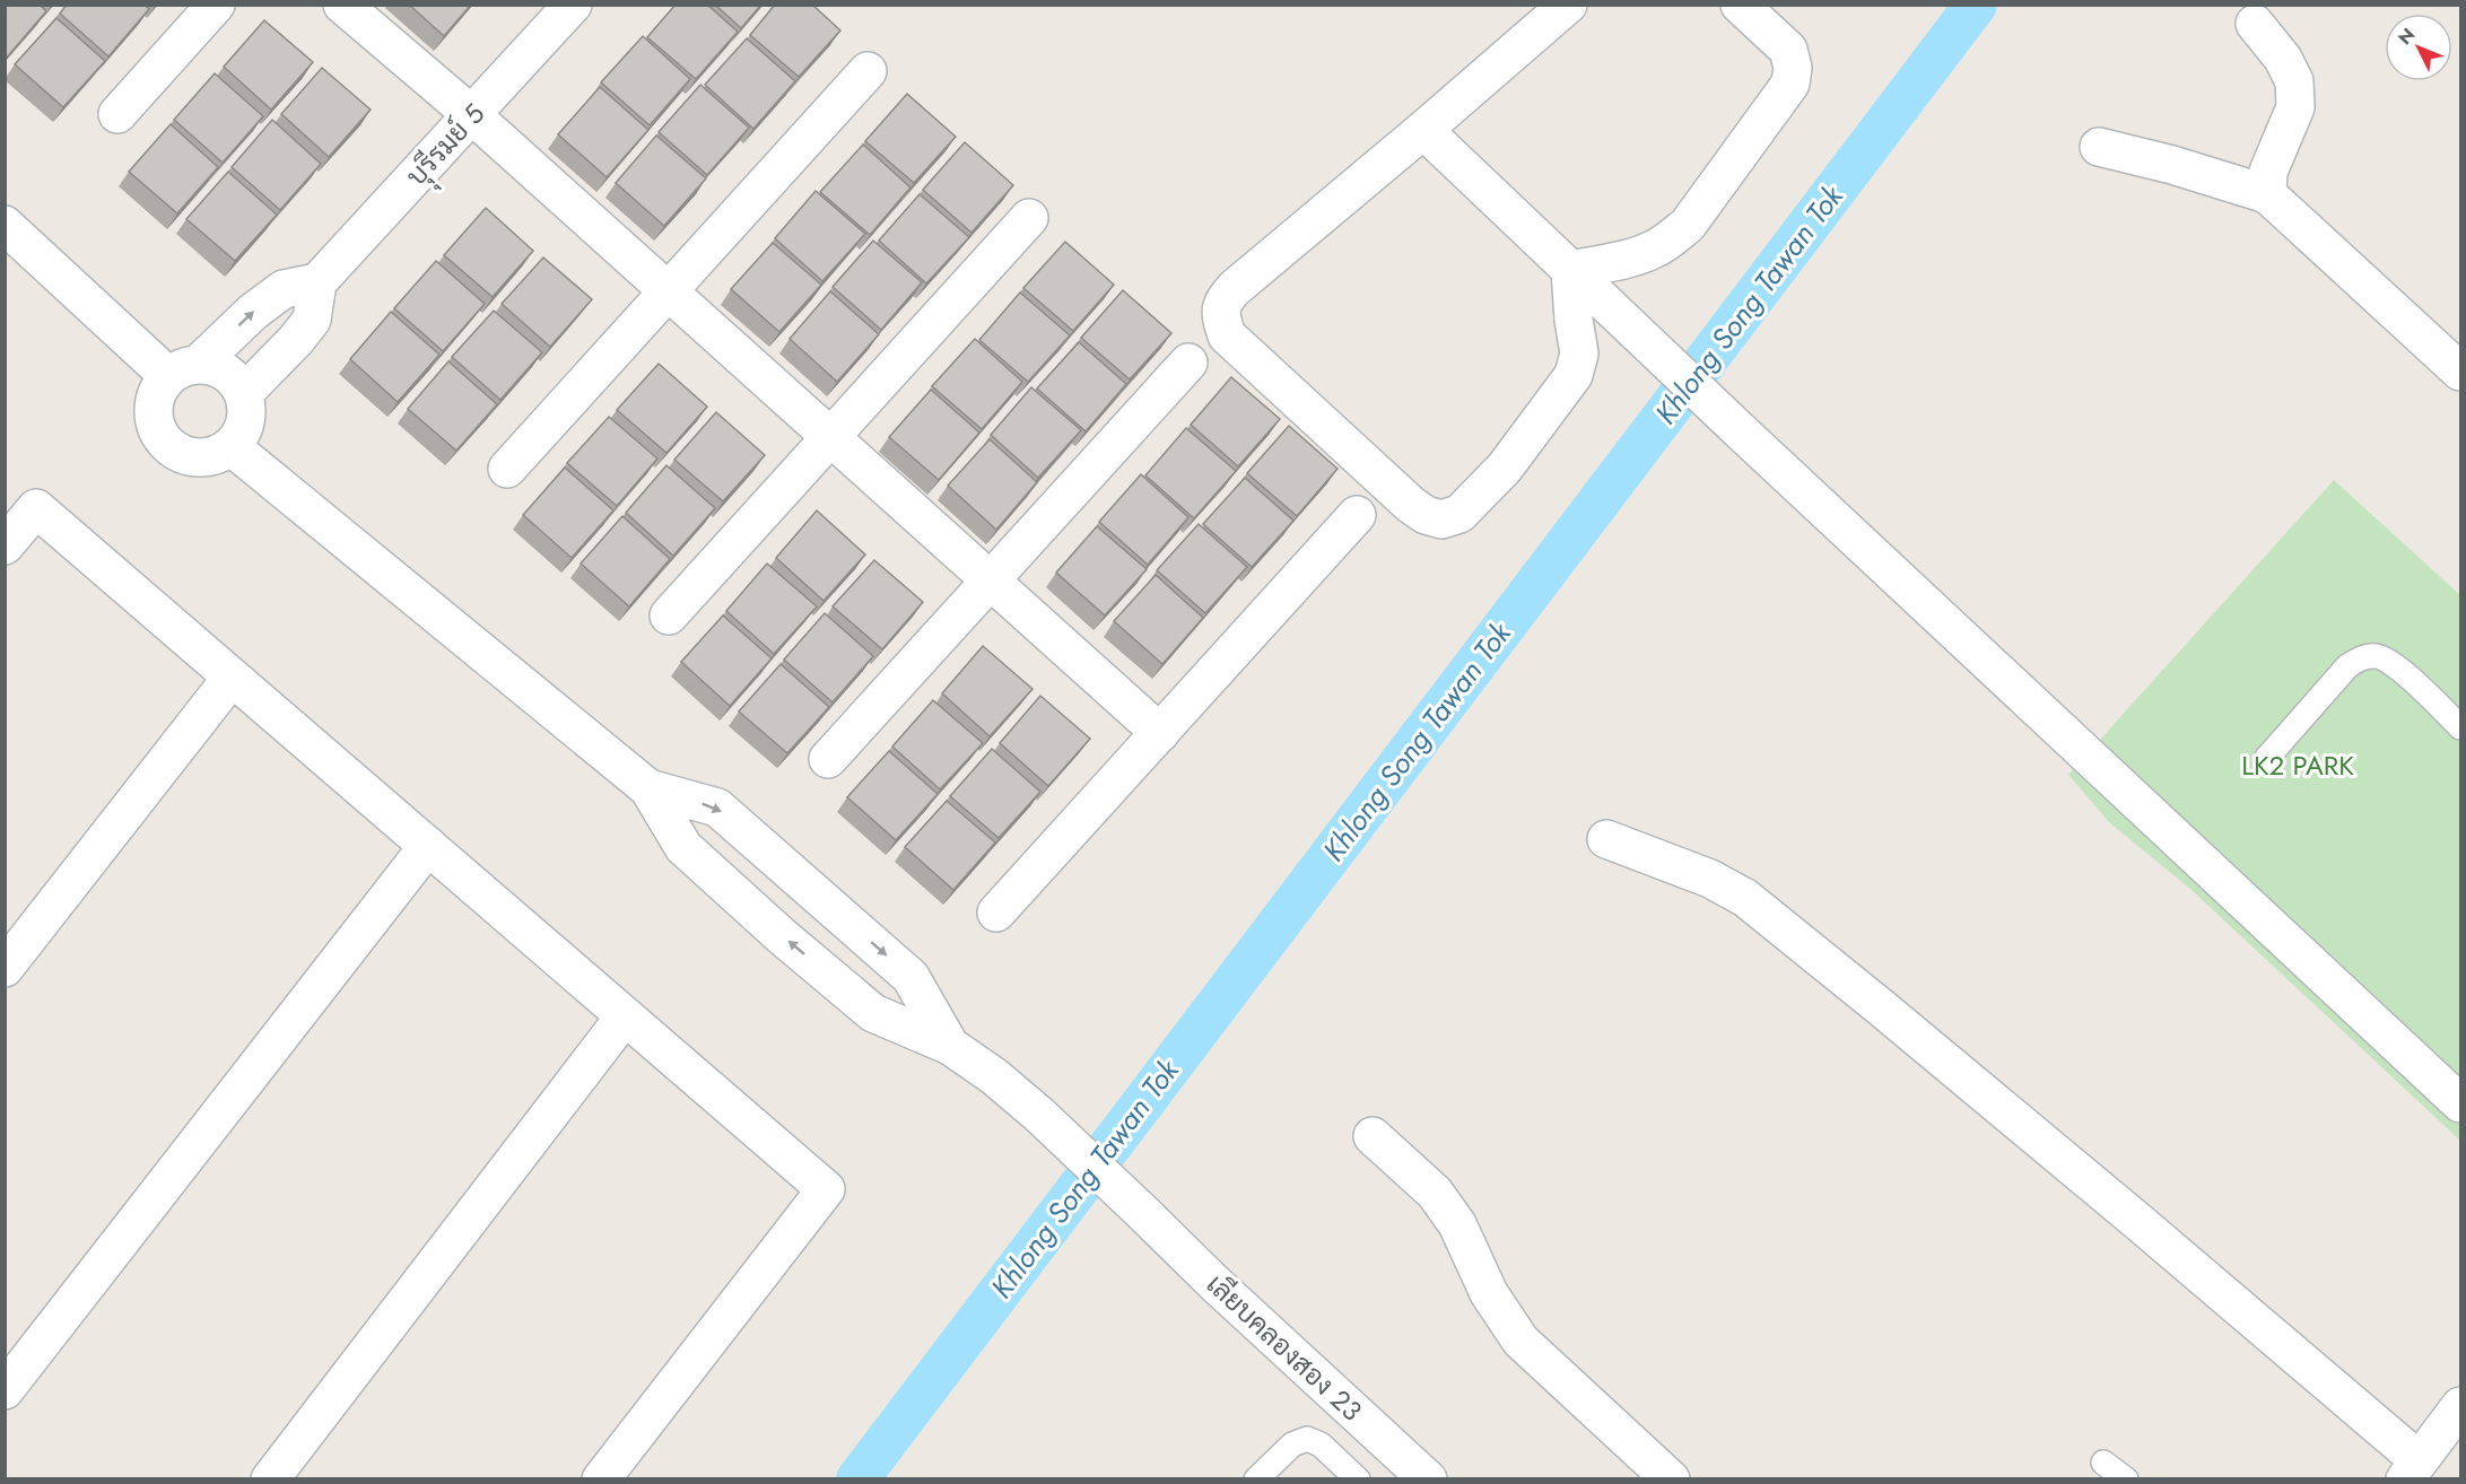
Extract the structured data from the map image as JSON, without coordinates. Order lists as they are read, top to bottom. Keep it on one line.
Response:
{"streets":{"street":["บุุรีรมย์ 5","เลียบคลองสอง 23"]},"water":["Khlong Song Tawan Tok"],"parks":["LK2 PARK"],"north":"top left"}
